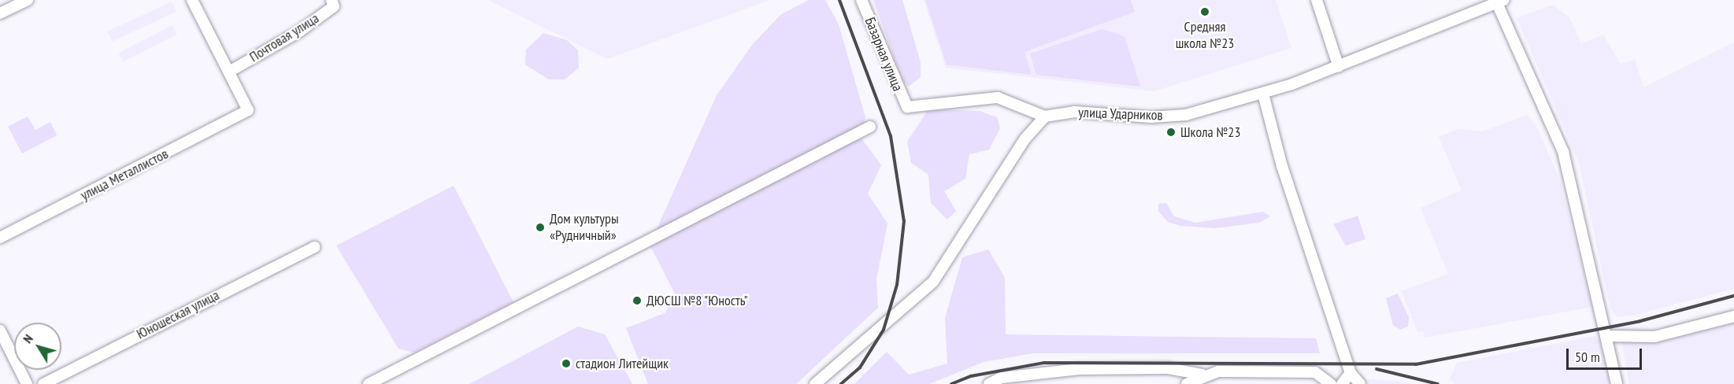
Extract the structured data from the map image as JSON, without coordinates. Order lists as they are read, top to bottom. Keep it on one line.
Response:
{"streets":{"street":["Почтовая улица","Базарная улица","улица Ударников","улица Металлистов","Юношеская улица"]},"crossings":[["Почтовая улица","улица Металлистов"],["Базарная улица","улица Ударников"]],"places":["Средняя школа №23","Школа №23","Дом культуры «Рудничный»","ДЮСШ №8 \"Юность\"","стадион Литейщик"],"scale_bar":"50 m","north":"top left"}
